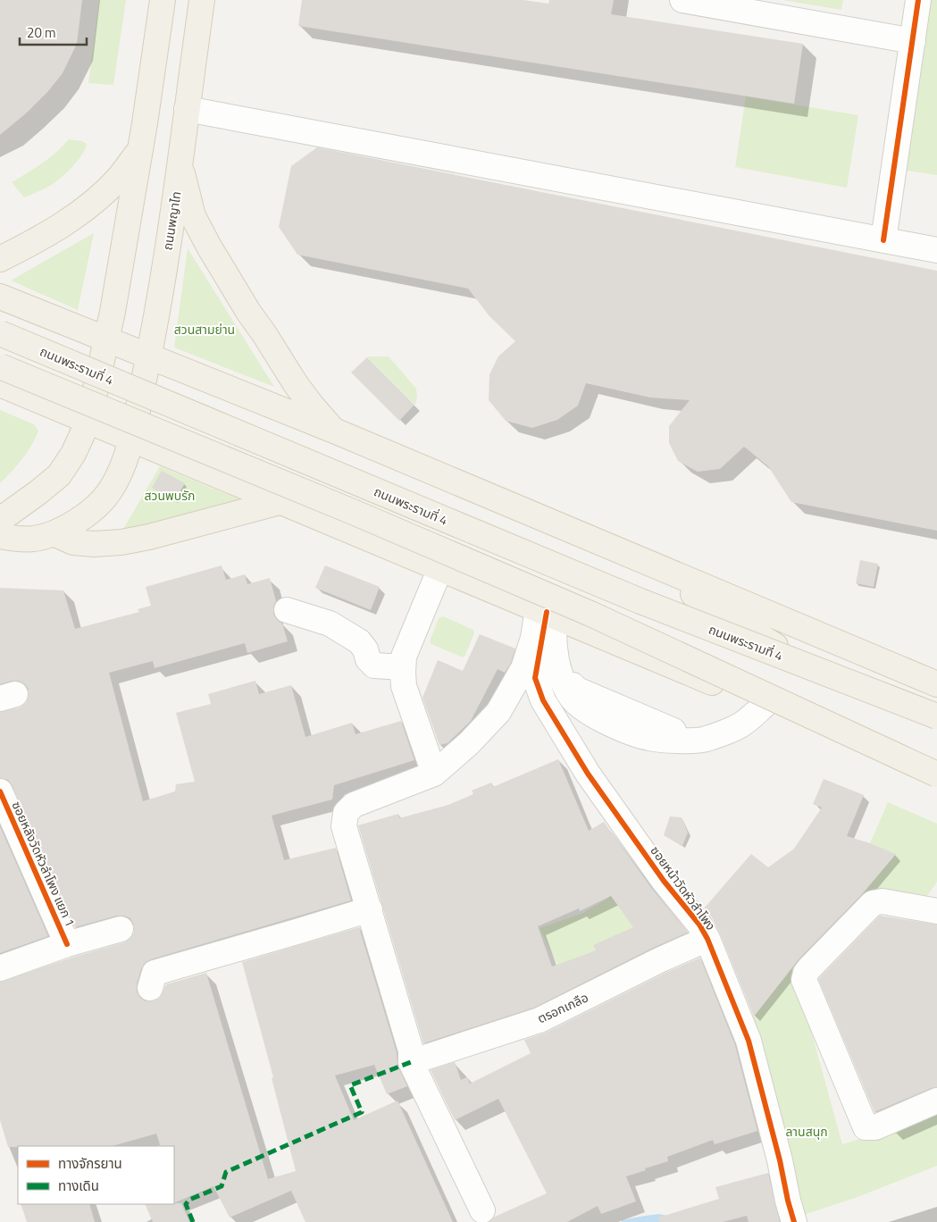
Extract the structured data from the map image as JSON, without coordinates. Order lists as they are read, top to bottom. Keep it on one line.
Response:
{"streets":{"main road":["ถนนพญาไท","ถนนพระรามที่ 4"],"street":["ซอยหลังวัดหัวลำโพง แยก 1","ซอยหน้าวัดหัวลำโพง","ตรอกเกลือ"]},"crossings":[["ถนนพญาไท","ถนนพระรามที่ 4"],["ซอยหน้าวัดหัวลำโพง","ตรอกเกลือ"]],"parks":["สวนสามย่าน","สวนพบรัก","ลานสนุก"],"legend":["ทางจักรยาน","ทางเดิน"],"scale_bar":"20 m"}
